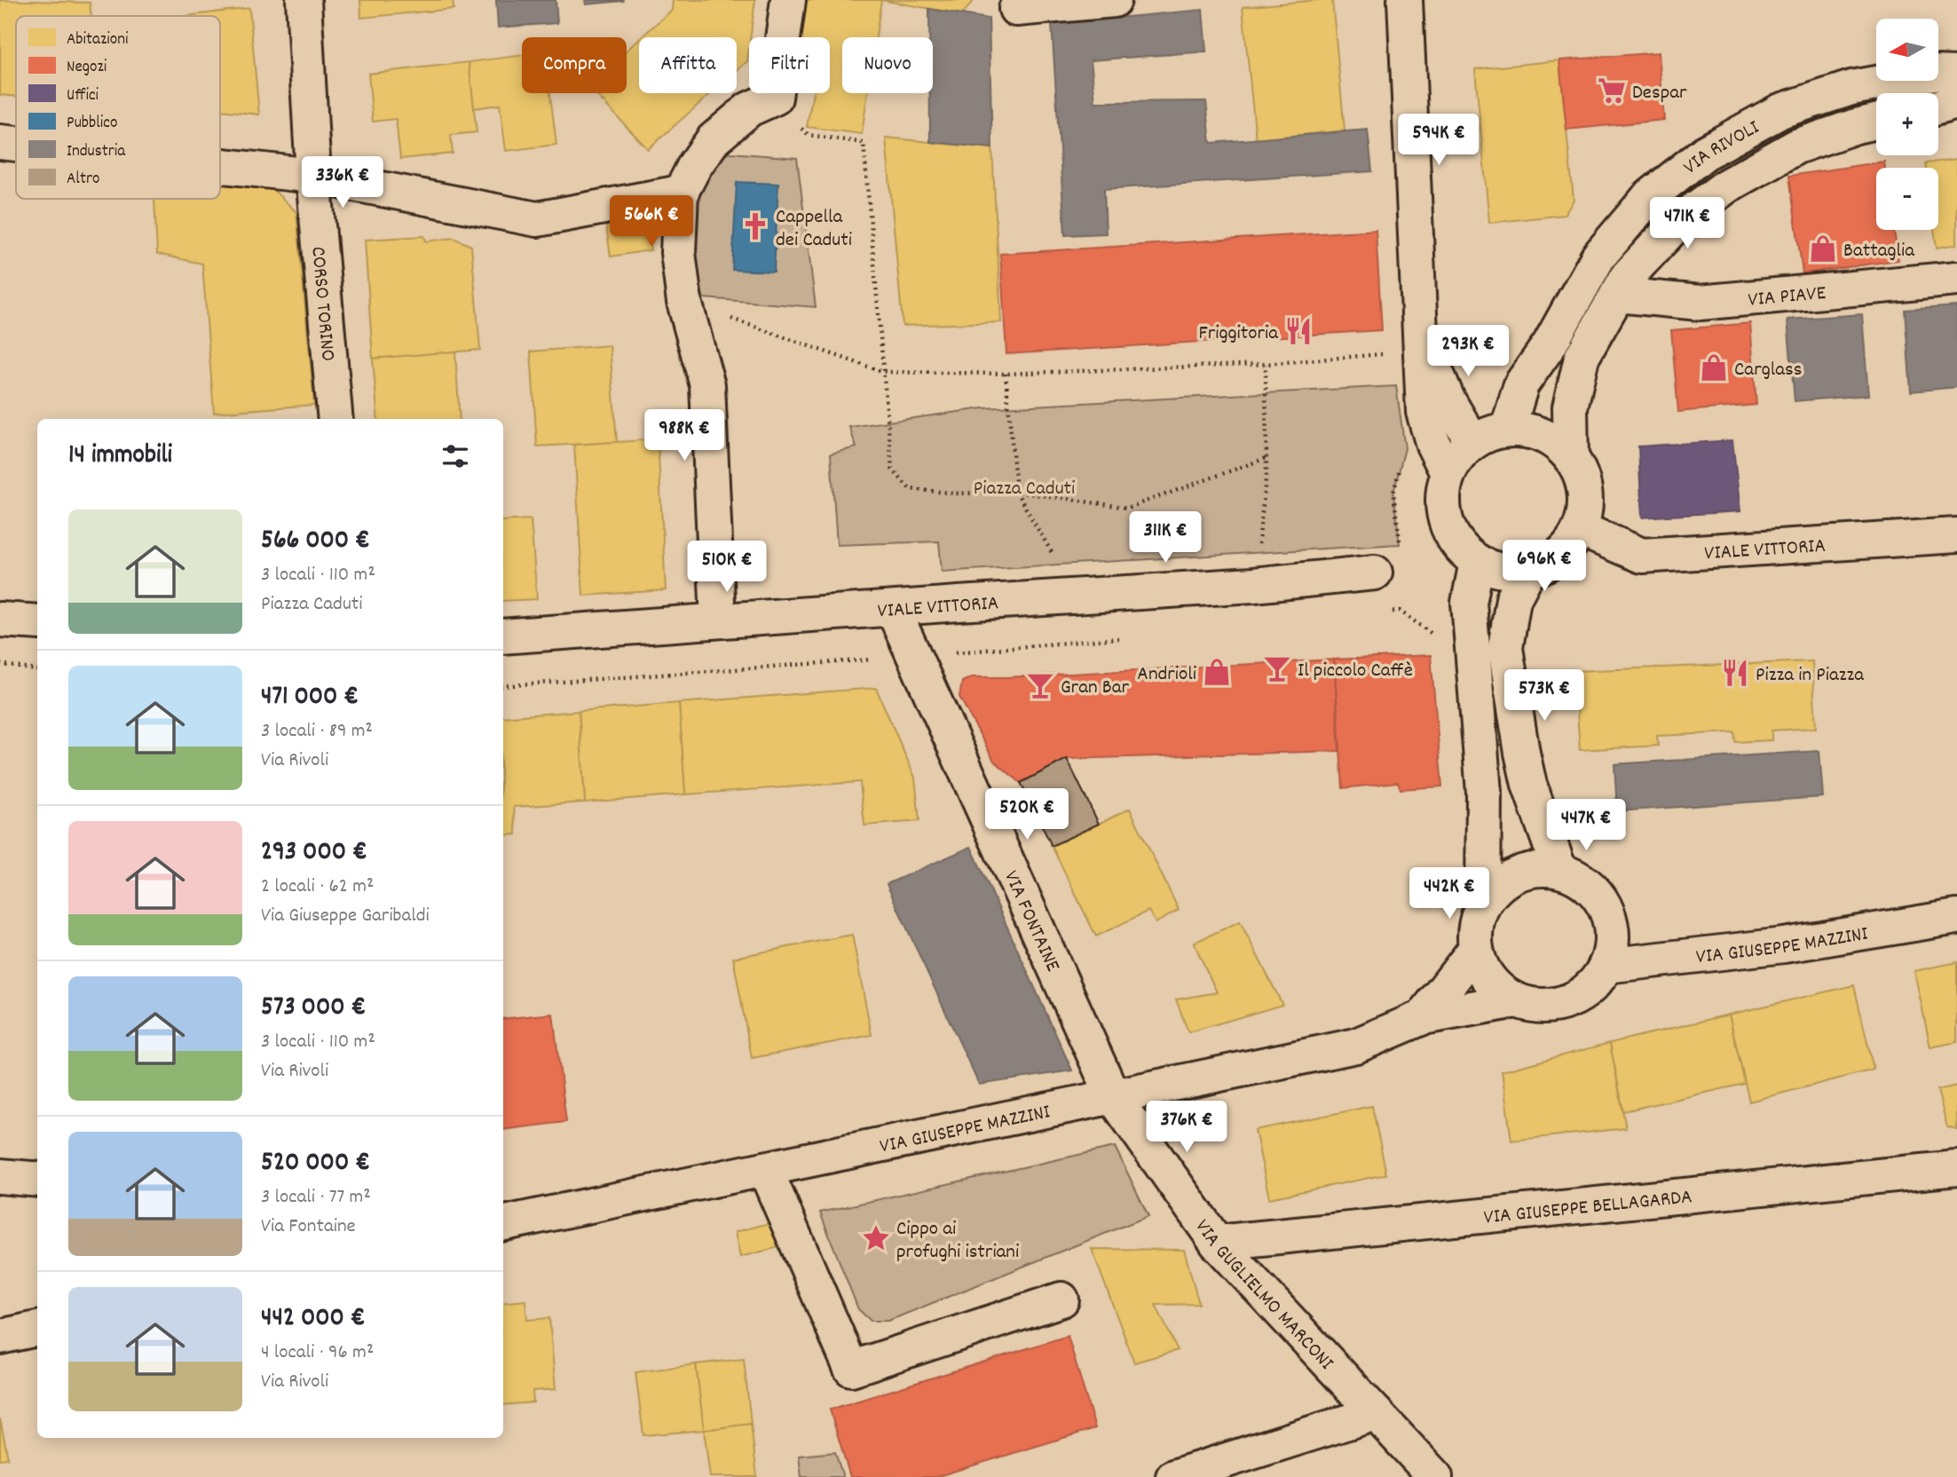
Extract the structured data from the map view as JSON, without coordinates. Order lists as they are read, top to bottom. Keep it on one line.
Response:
{"streets":{"street":["VIA RIVOLI","VIA PIAVE","CORSO TORINO","VIALE VITTORIA","VIA FONTAINE","VIA GIUSEPPE MAZZINI","VIA GIUSEPPE BELLAGARDA","VIA GUGLIELMO MARCONI"]},"crossings":[["VIA RIVOLI","VIA PIAVE"],["VIA RIVOLI","VIALE VITTORIA"],["VIALE VITTORIA","VIA FONTAINE"],["VIA FONTAINE","VIA GIUSEPPE MAZZINI"],["VIA FONTAINE","VIA GUGLIELMO MARCONI"],["VIA GIUSEPPE MAZZINI","VIA GUGLIELMO MARCONI"],["VIA GIUSEPPE BELLAGARDA","VIA GUGLIELMO MARCONI"]],"parks":["Piazza Caduti"],"places":{"supermarket":["Despar"],"church":["Cappella dei Caduti"],"shop":["Battaglia","Carglass","Andrioli"],"restaurant":["Friggitoria","Pizza in Piazza"],"bar":["Il piccolo Caffè","Gran Bar"],"place":["Cippo ai profughi istriani"]},"legend":["Abitazioni","Negozi","Uffici","Pubblico","Industria","Altro"],"north":"left","page":{"map_buttons":["+","−"],"chip":["Compra","Affitta","Filtri","Nuovo"],"price":["594K €","336K €","566K €","471K €","293K €","988K €","311K €","696K €","510K €","573K €","520K €","447K €","442K €","376K €"],"heading":"14 immobili","list":[{"name":"566 000 €","note":"3 locali · 110 m² · Piazza Caduti"},{"name":"471 000 €","note":"3 locali · 89 m² · Via Rivoli"},{"name":"293 000 €","note":"2 locali · 62 m² · Via Giuseppe Garibaldi"},{"name":"573 000 €","note":"3 locali · 110 m² · Via Rivoli"},{"name":"520 000 €","note":"3 locali · 77 m² · Via Fontaine"},{"name":"442 000 €","note":"4 locali · 96 m² · Via Rivoli"}]}}
